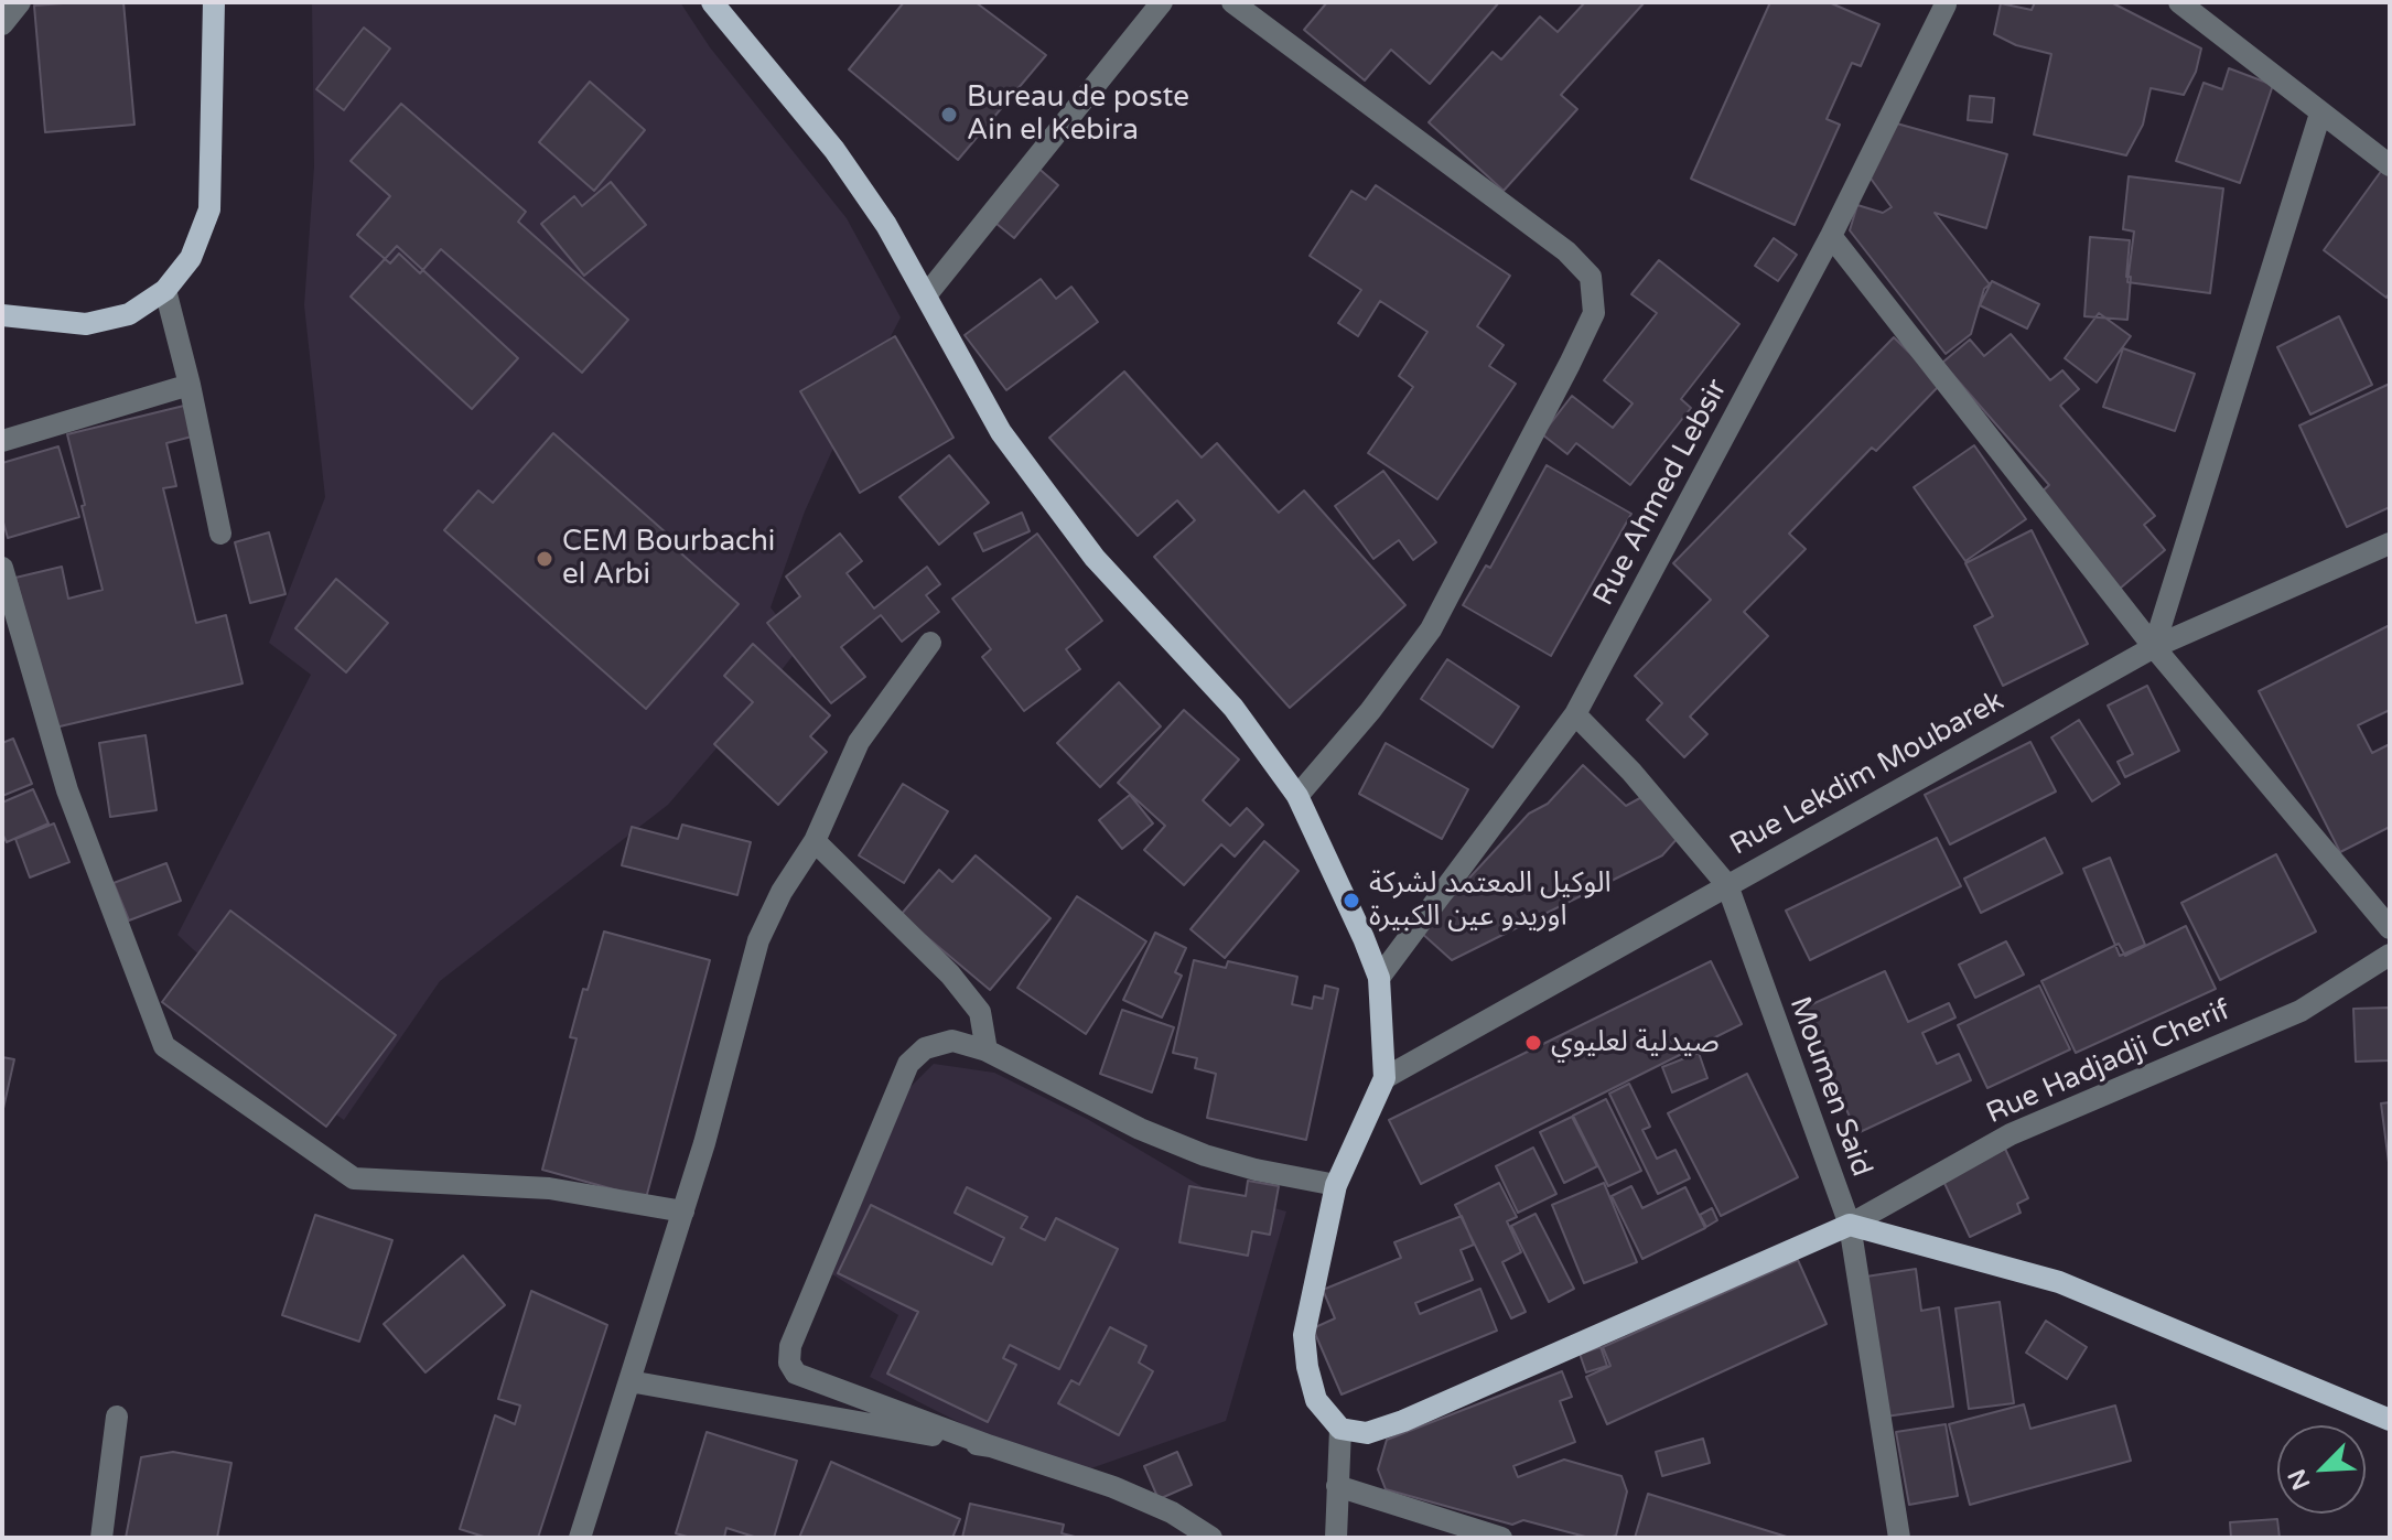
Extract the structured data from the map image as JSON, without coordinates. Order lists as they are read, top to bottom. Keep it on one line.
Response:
{"streets":{"street":["Rue Ahmed Lebsir","Rue Lekdim Moubarek","Rue Hadjadji Cherif","Moumen Said"]},"crossings":[["Rue Ahmed Lebsir","Moumen Said"],["Rue Lekdim Moubarek","Moumen Said"],["Rue Hadjadji Cherif","Moumen Said"]],"places":["Bureau de poste Ain el Kebira","CEM Bourbachi el Arbi","الوكيل المعتمد لشركة اوريدو عين الكبيرة","صيدلية لعليوي"],"north":"bottom left"}
